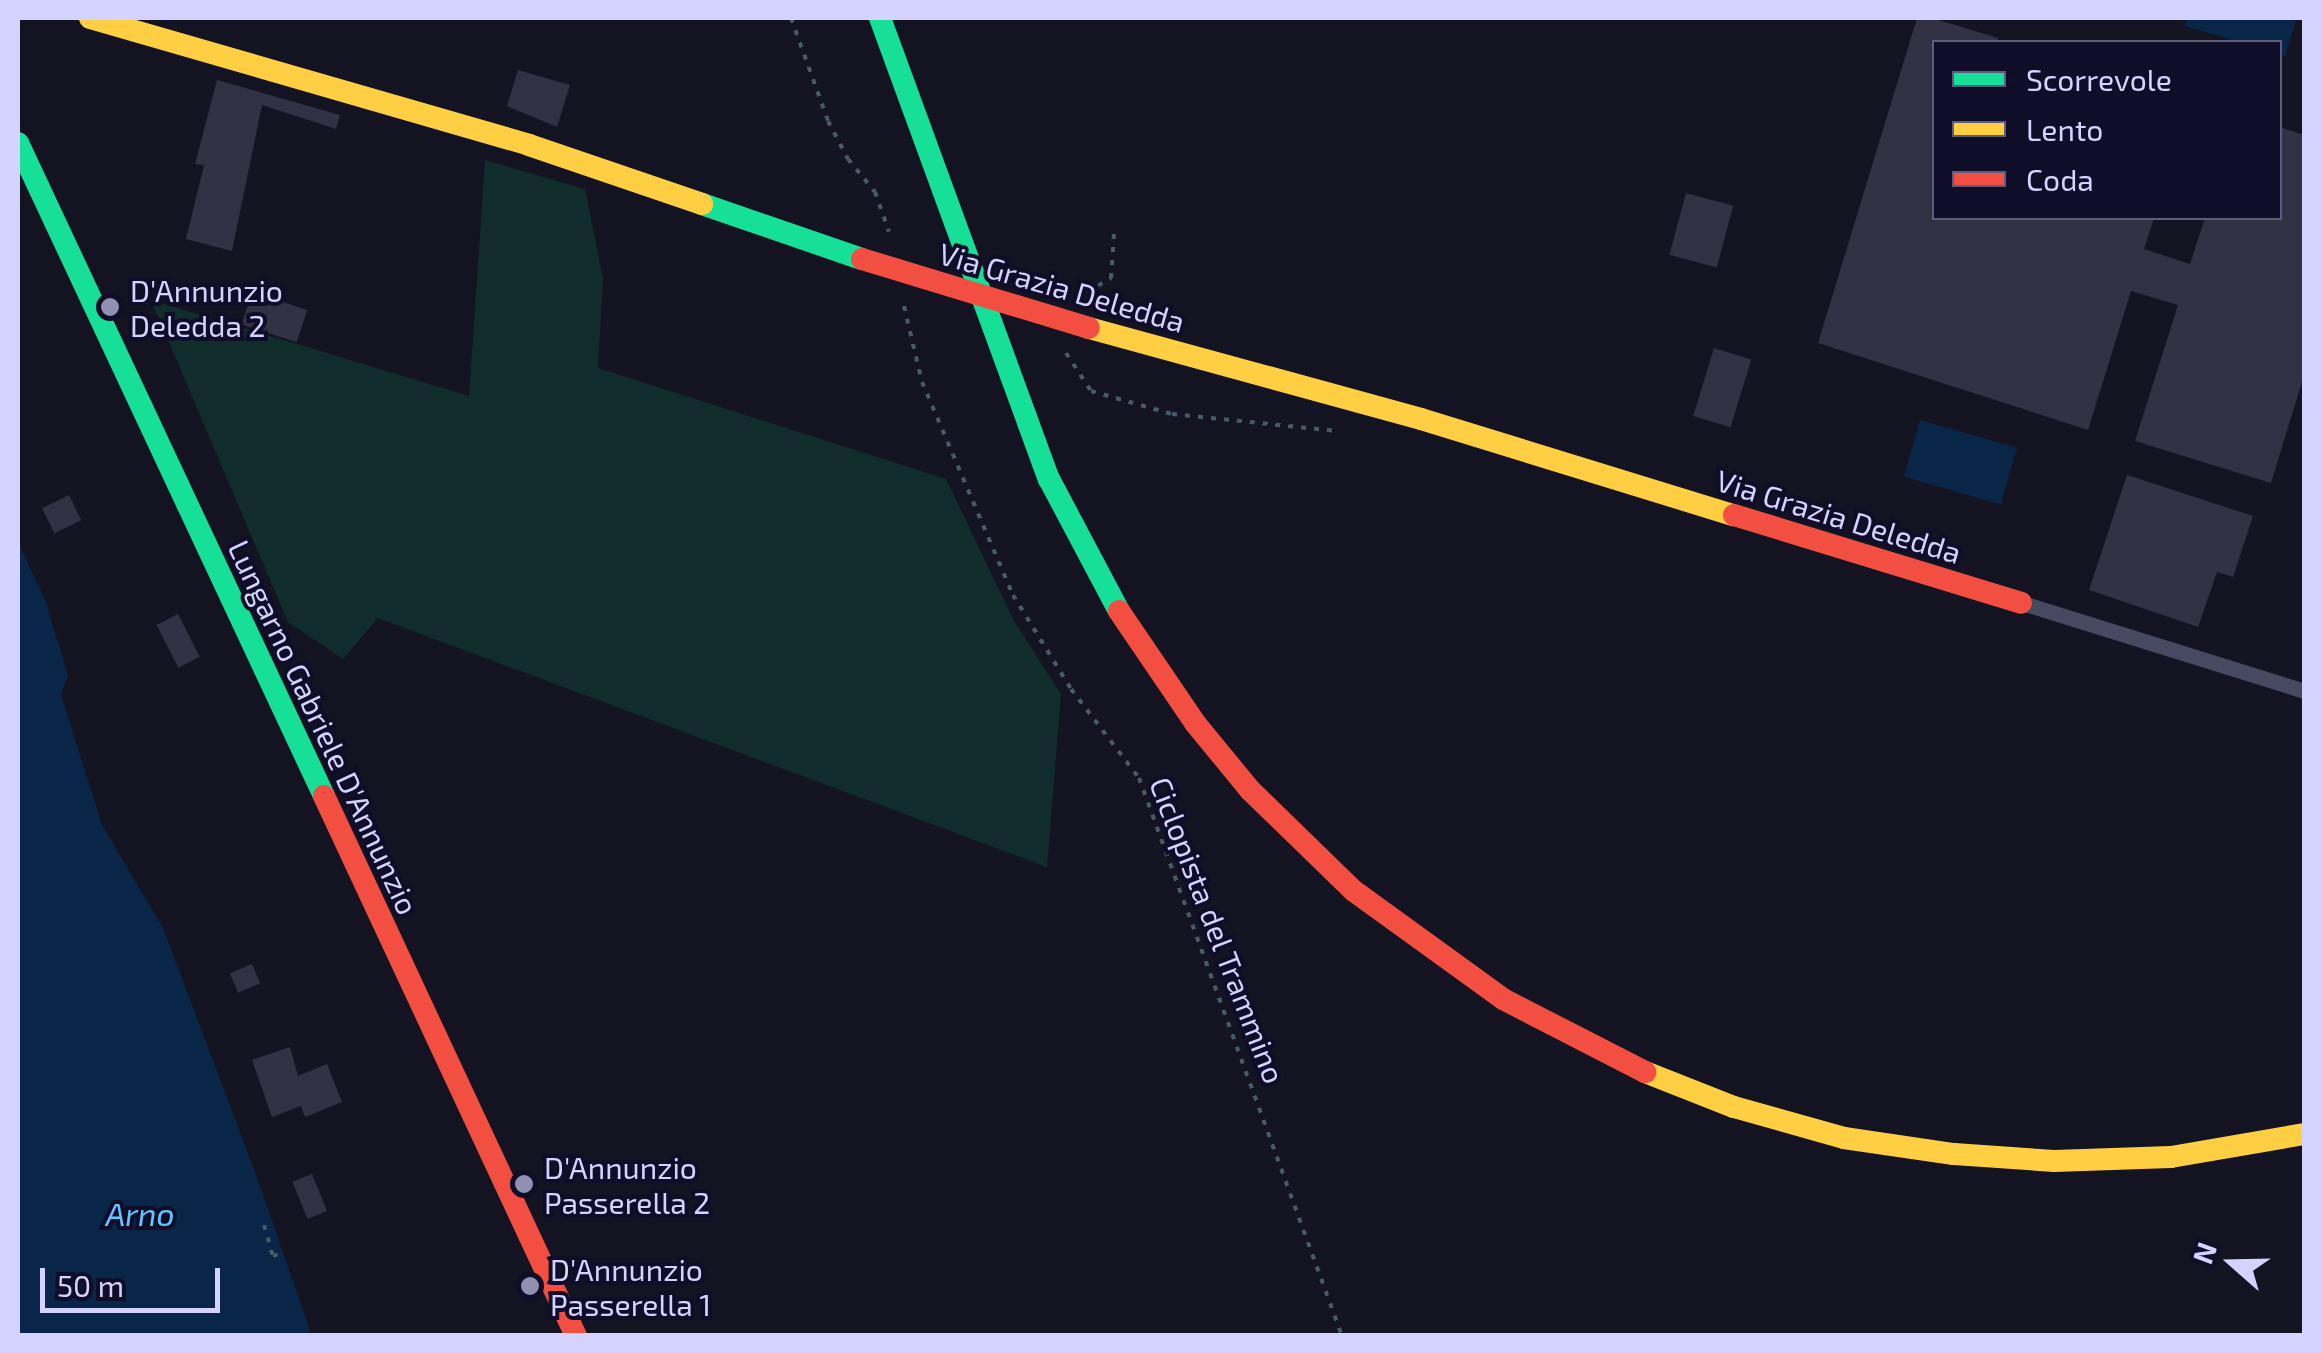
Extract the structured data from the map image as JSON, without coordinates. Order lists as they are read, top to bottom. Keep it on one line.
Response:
{"streets":{"main road":["Via Grazia Deledda","Lungarno Gabriele D'Annunzio"],"path":["Ciclopista del Trammino"]},"water":["Arno"],"places":["D'Annunzio Deledda 2","D'Annunzio Passerella 2","D'Annunzio Passerella 1"],"legend":["Scorrevole","Lento","Coda"],"scale_bar":"50 m","north":"left"}
